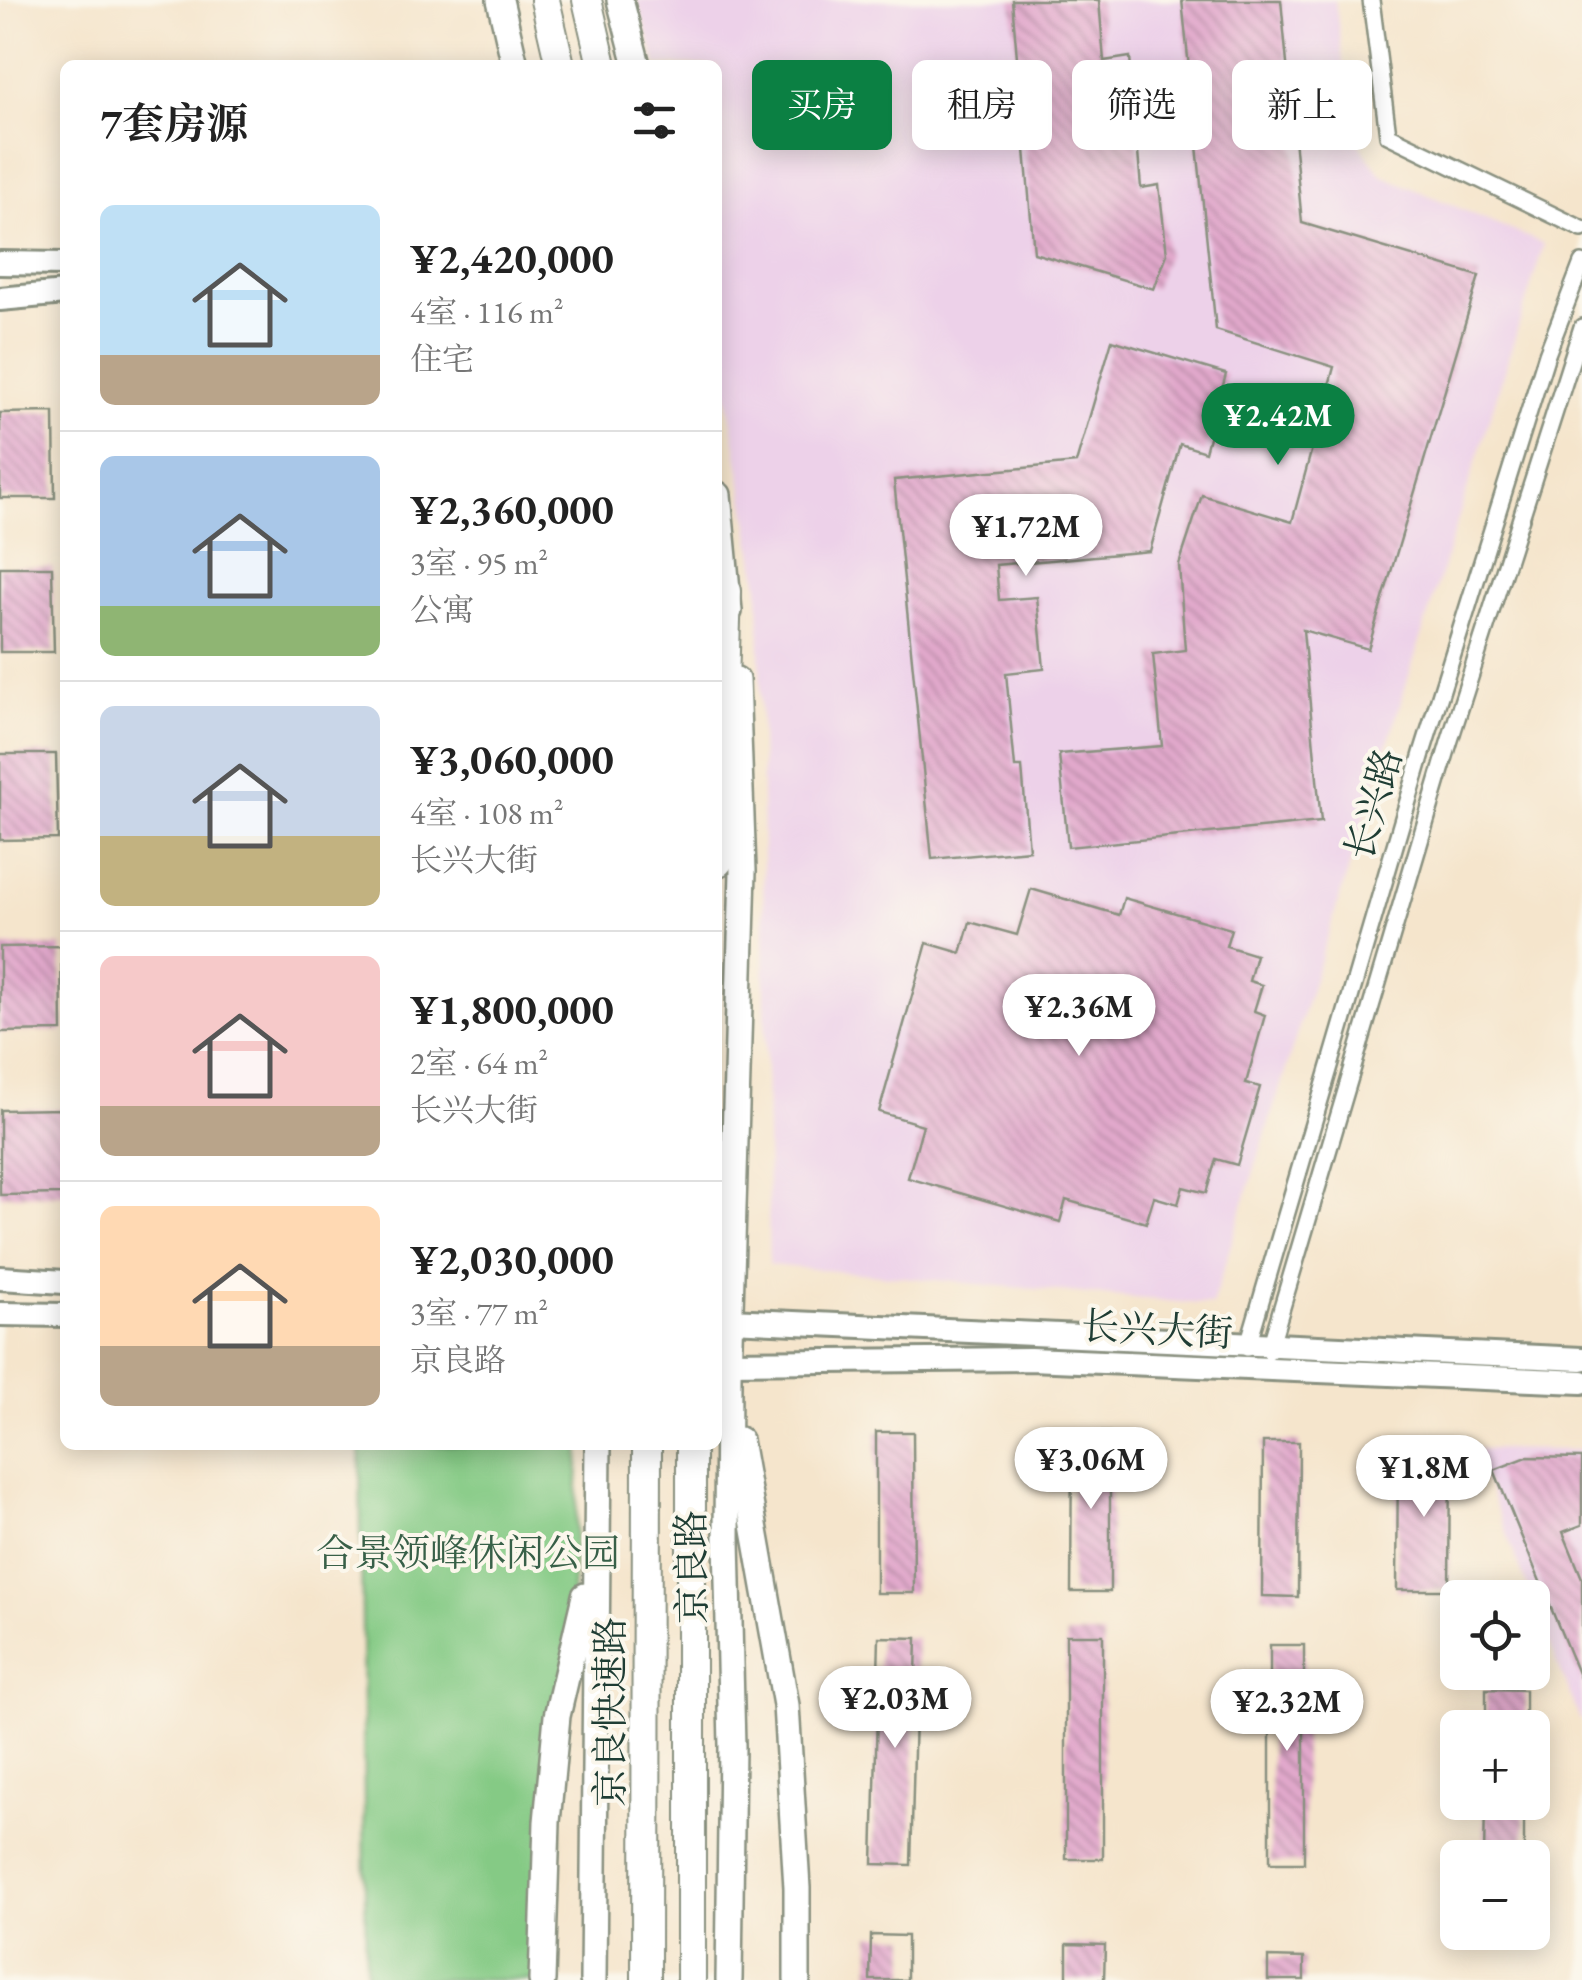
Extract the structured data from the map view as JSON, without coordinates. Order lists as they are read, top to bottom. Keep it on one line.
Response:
{"streets":{"highway":["京良快速路"],"main road":["京良路"],"street":["长兴路","长兴大街"]},"crossings":[["长兴路","长兴大街"],["长兴大街","京良路"]],"parks":["合景领峰休闲公园"],"page":{"chip":["买房","租房","筛选","新上"],"heading":"7套房源","list":[{"name":"¥2,420,000","note":"4室 · 116 m² · 住宅"},{"name":"¥2,360,000","note":"3室 · 95 m² · 公寓"},{"name":"¥3,060,000","note":"4室 · 108 m² · 长兴大街"},{"name":"¥1,800,000","note":"2室 · 64 m² · 长兴大街"},{"name":"¥2,030,000","note":"3室 · 77 m² · 京良路"}],"price":["¥2.42M","¥1.72M","¥2.36M","¥3.06M","¥1.8M","¥2.03M","¥2.32M"],"map_buttons":["+","−"]}}
